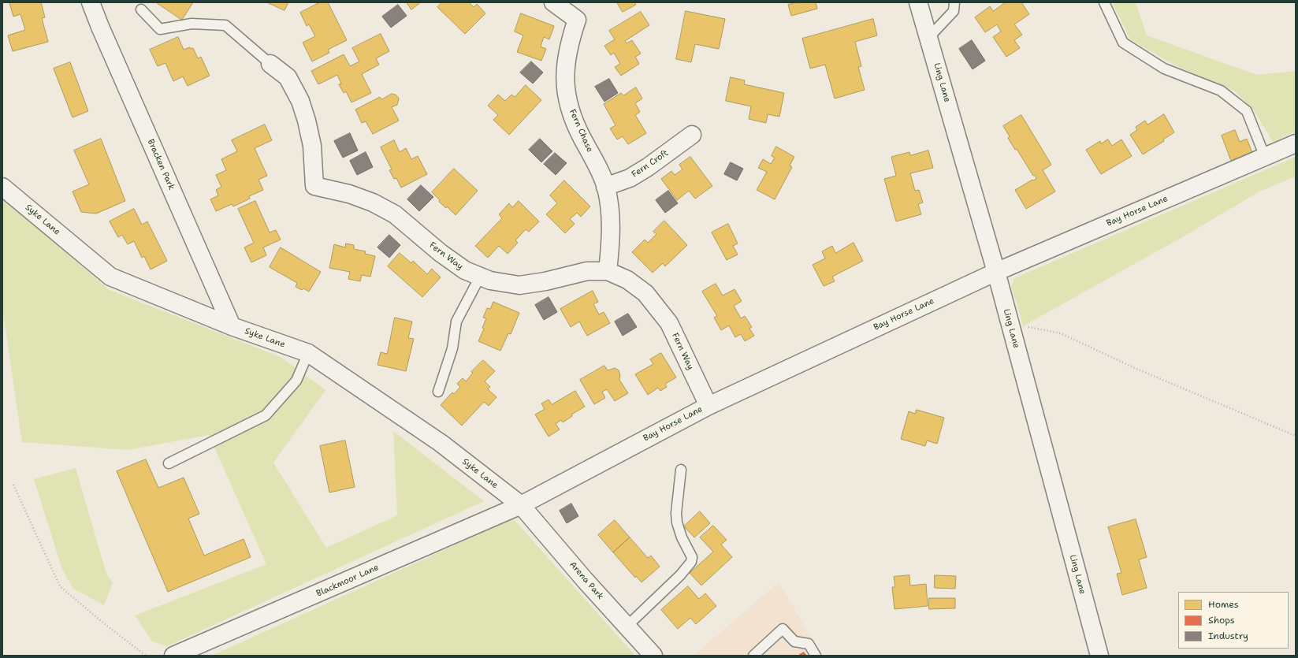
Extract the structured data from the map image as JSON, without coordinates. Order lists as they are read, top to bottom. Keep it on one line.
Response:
{"streets":{"street":["Ling Lane","Fern Chase","Fern Croft","Bracken Park","Bay Horse Lane","Syke Lane","Fern Way","Blackmoor Lane","Arena Park"]},"crossings":[["Ling Lane","Bay Horse Lane"],["Fern Chase","Fern Croft"],["Fern Chase","Fern Way"],["Bracken Park","Syke Lane"],["Bay Horse Lane","Syke Lane"],["Bay Horse Lane","Fern Way"],["Bay Horse Lane","Blackmoor Lane"],["Bay Horse Lane","Arena Park"],["Syke Lane","Blackmoor Lane"],["Syke Lane","Arena Park"],["Blackmoor Lane","Arena Park"]],"legend":["Homes","Shops","Industry"]}
